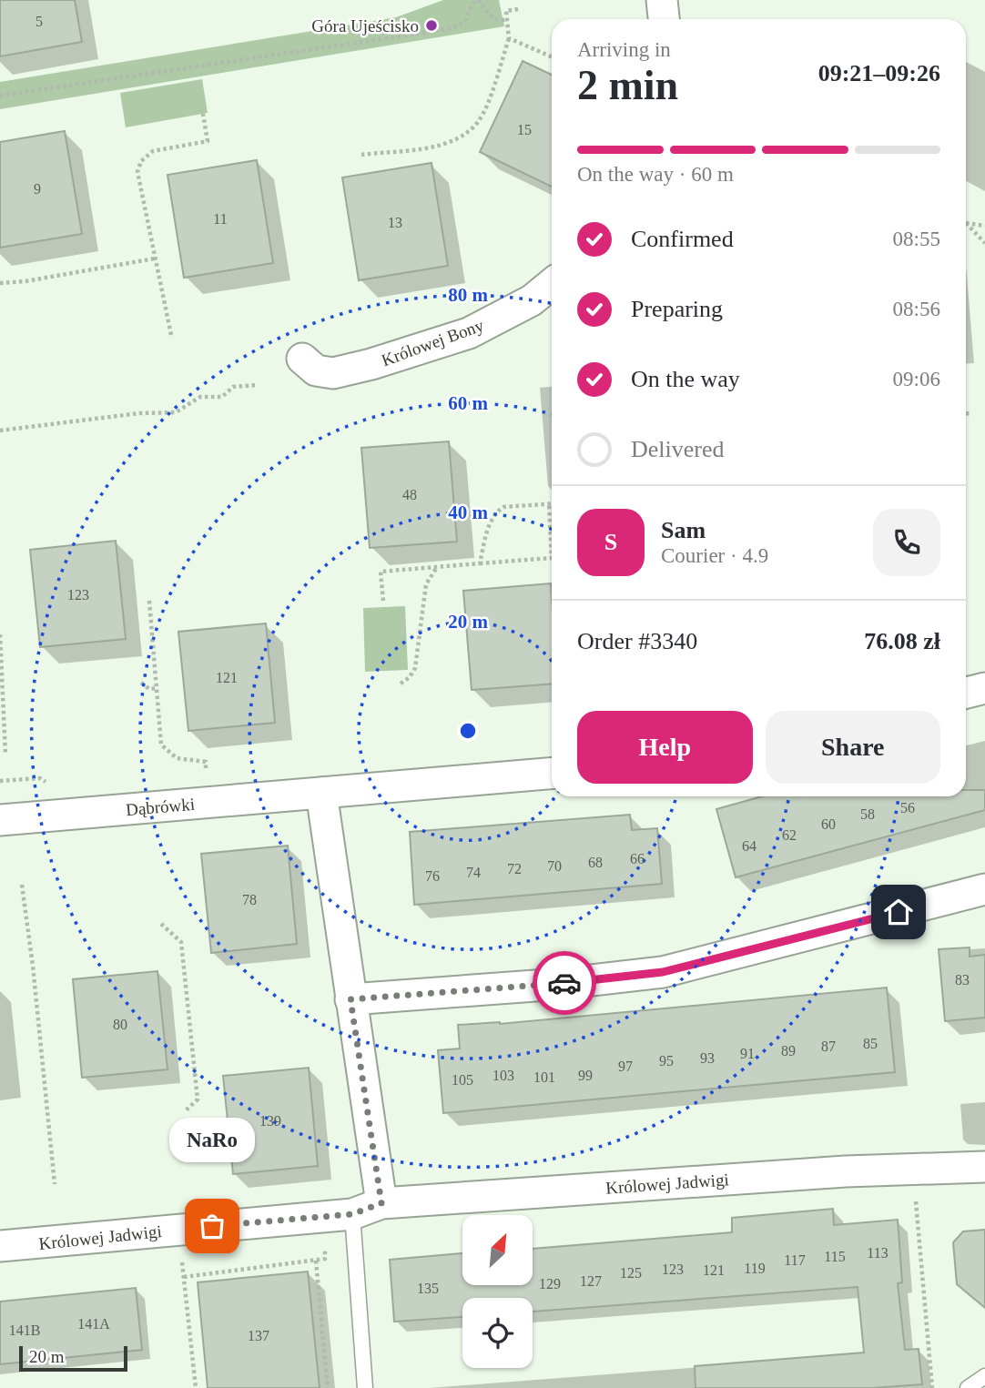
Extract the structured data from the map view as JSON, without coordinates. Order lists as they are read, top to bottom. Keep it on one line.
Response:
{"streets":{"street":["Królowej Bony","Dąbrówki","Królowej Jadwigi"]},"places":["Góra Ujeścisko","NaRo"],"house_numbers":["5","15","9","11","13","48","123","121","56","58","60","62","64","66","68","70","72","74","76","78","83","80","85","87","89","91","93","95","97","103","99","101","105","139","113","115","117","119","123","121","125","127","129","135","141A","141B","137"],"scale_bar":"20 m","north":"top right","page":{"heading":["2 min","Arriving in","09:21–09:26"],"panel":["Sam","Courier · 4.9","Order #3340","76.08 zł"],"bar":"On the way · 60 m","list":[["Confirmed","08:55"],["Preparing","08:56"],["On the way","09:06"],"Delivered"],"round":"S","buttons":["Help","Share"],"bubble":"NaRo","scale":"20 m"},"rings":["80 m","60 m","40 m","20 m"]}
